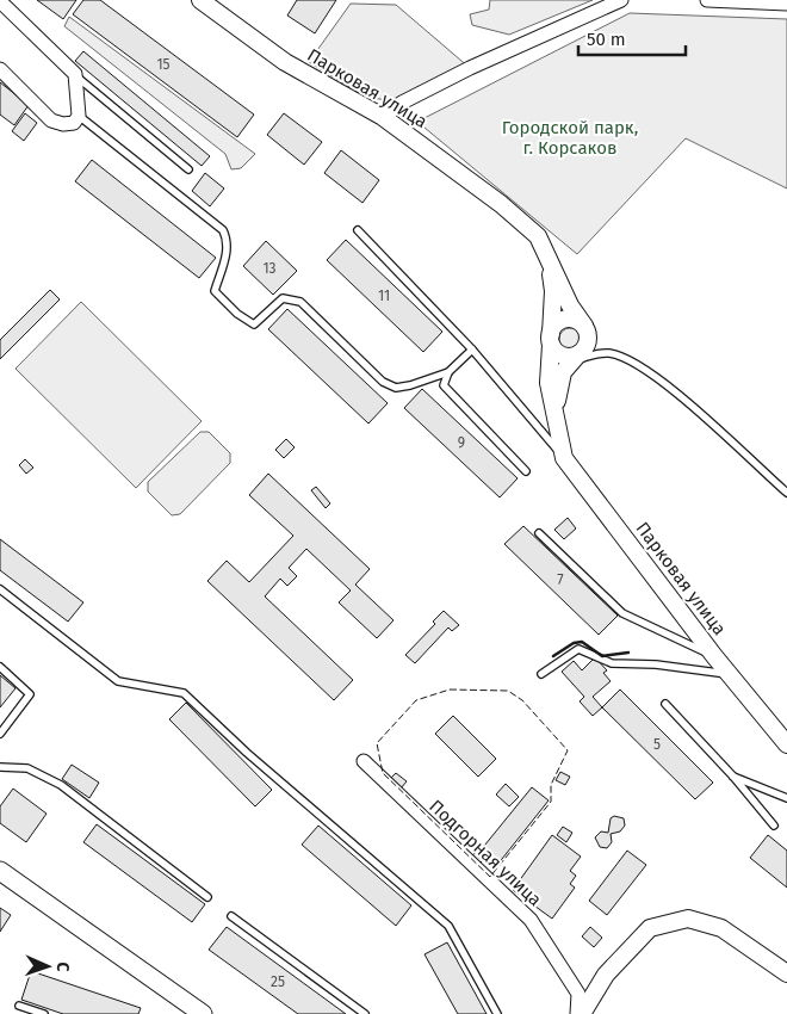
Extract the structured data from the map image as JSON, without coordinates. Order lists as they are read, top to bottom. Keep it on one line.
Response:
{"streets":{"street":["Парковая улица","Подгорная улица"]},"parks":["Городской парк, г. Корсаков"],"house_numbers":["15","13","11","9","7","5","25"],"scale_bar":"50 m","north":"right"}
